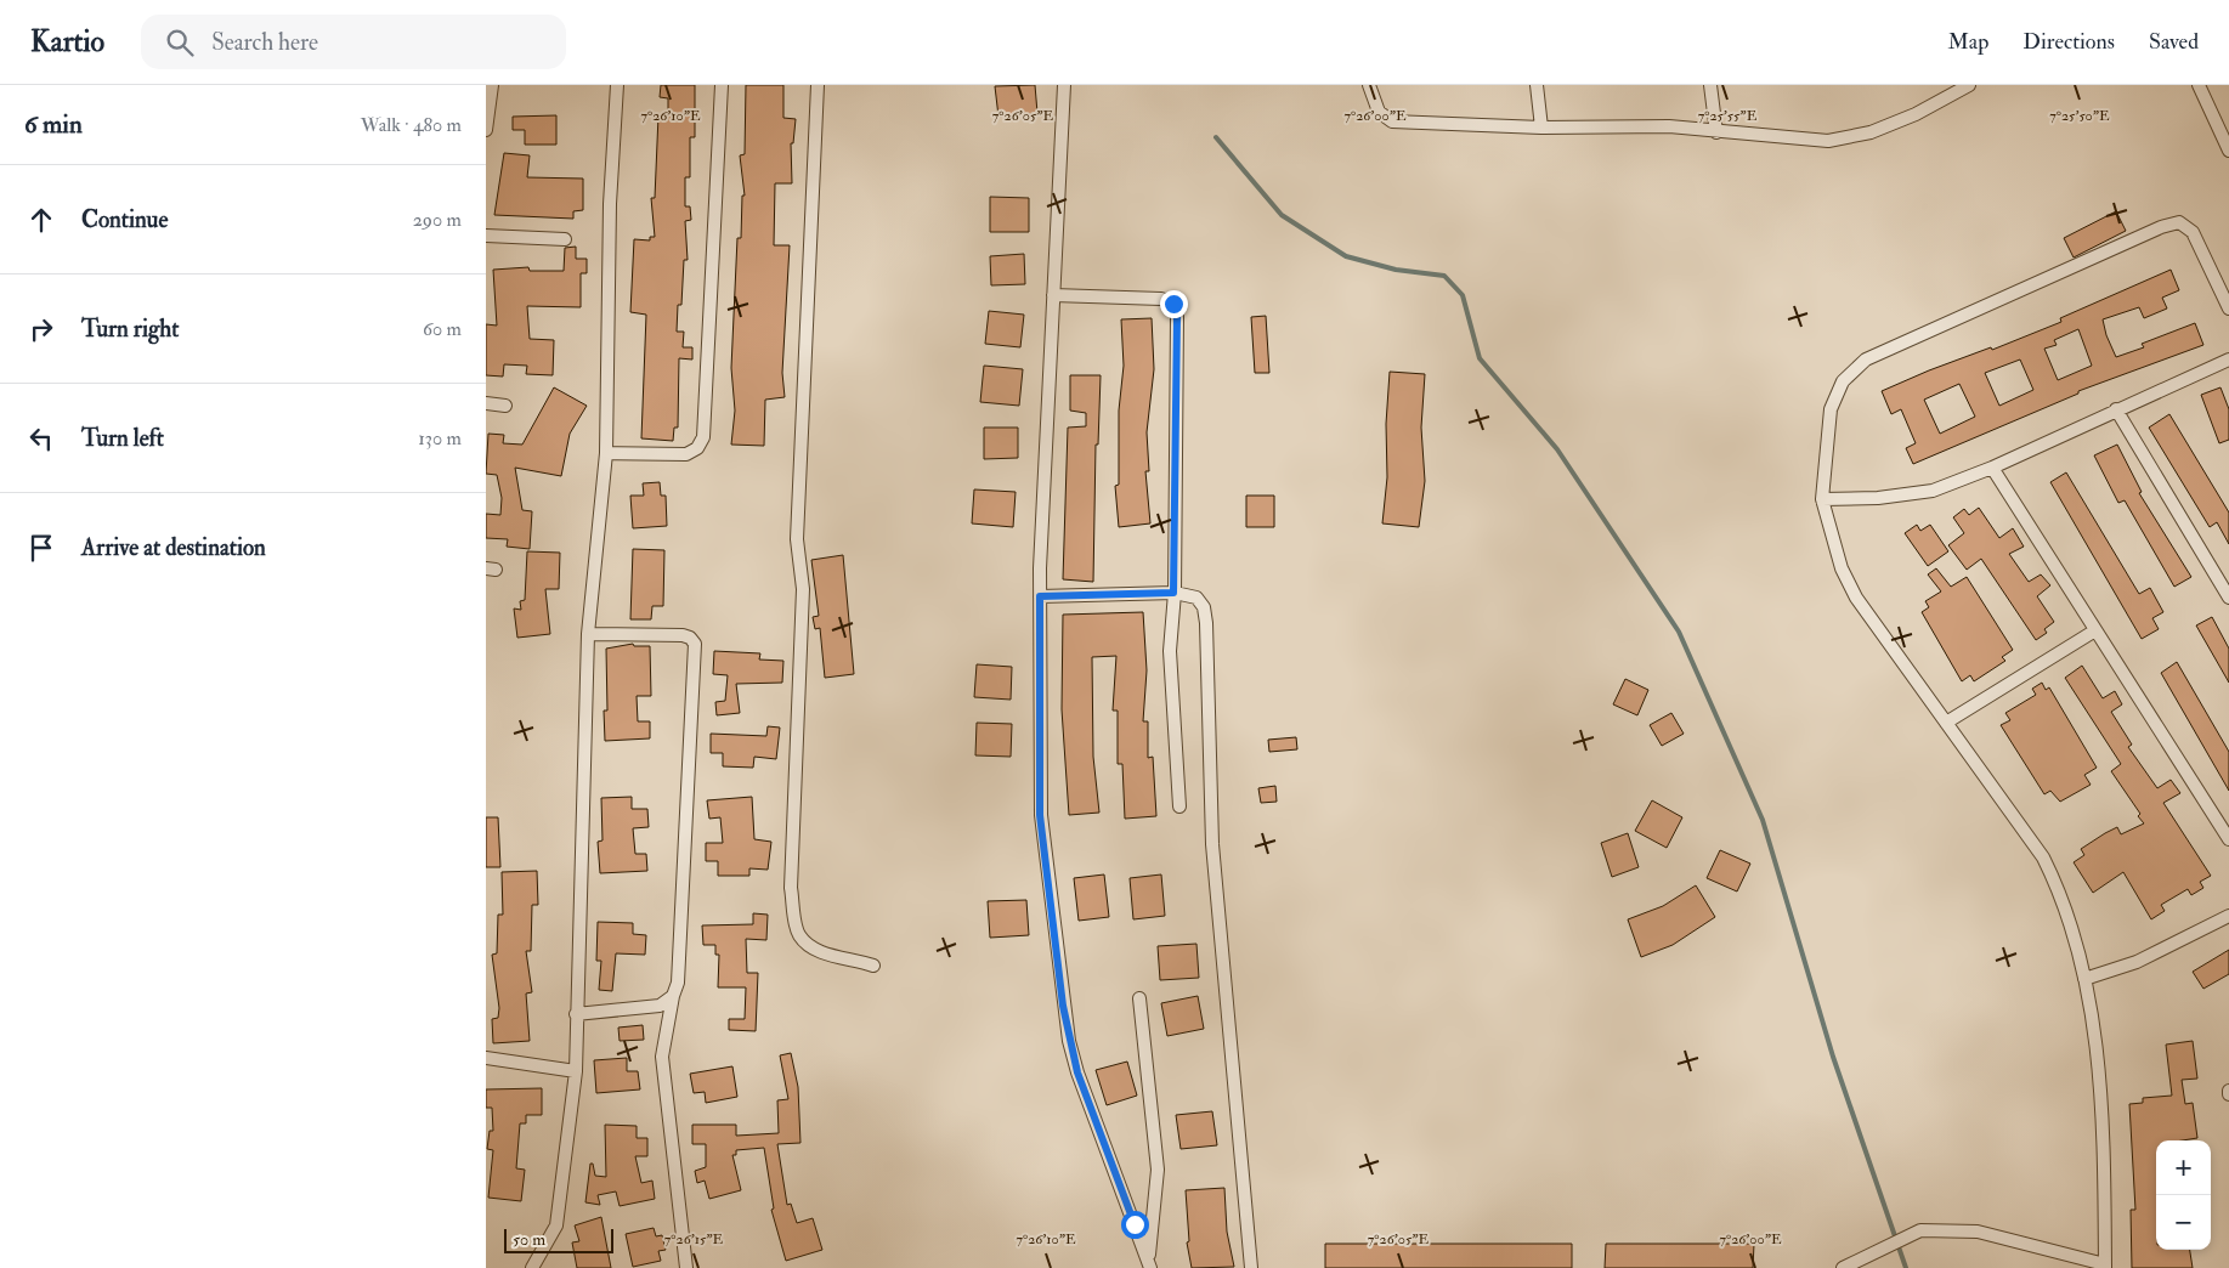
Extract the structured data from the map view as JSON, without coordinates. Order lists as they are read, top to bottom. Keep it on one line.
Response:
{"scale_bar":"50 m","page":{"header":"Kartio","search":"Search here","nav":["Map","Directions","Saved"],"heading":["6 min","Walk · 480 m"],"list":[["Continue","290 m"],["Turn right","60 m"],["Turn left","130 m"],"Arrive at destination"],"map_buttons":["+","−"],"scale":"50 m"},"coordinates":["7°26'10\"E","7°26'05\"E","7°26'00\"E","7°25'55\"E","7°25'50\"E","7°26'15\"E"]}
